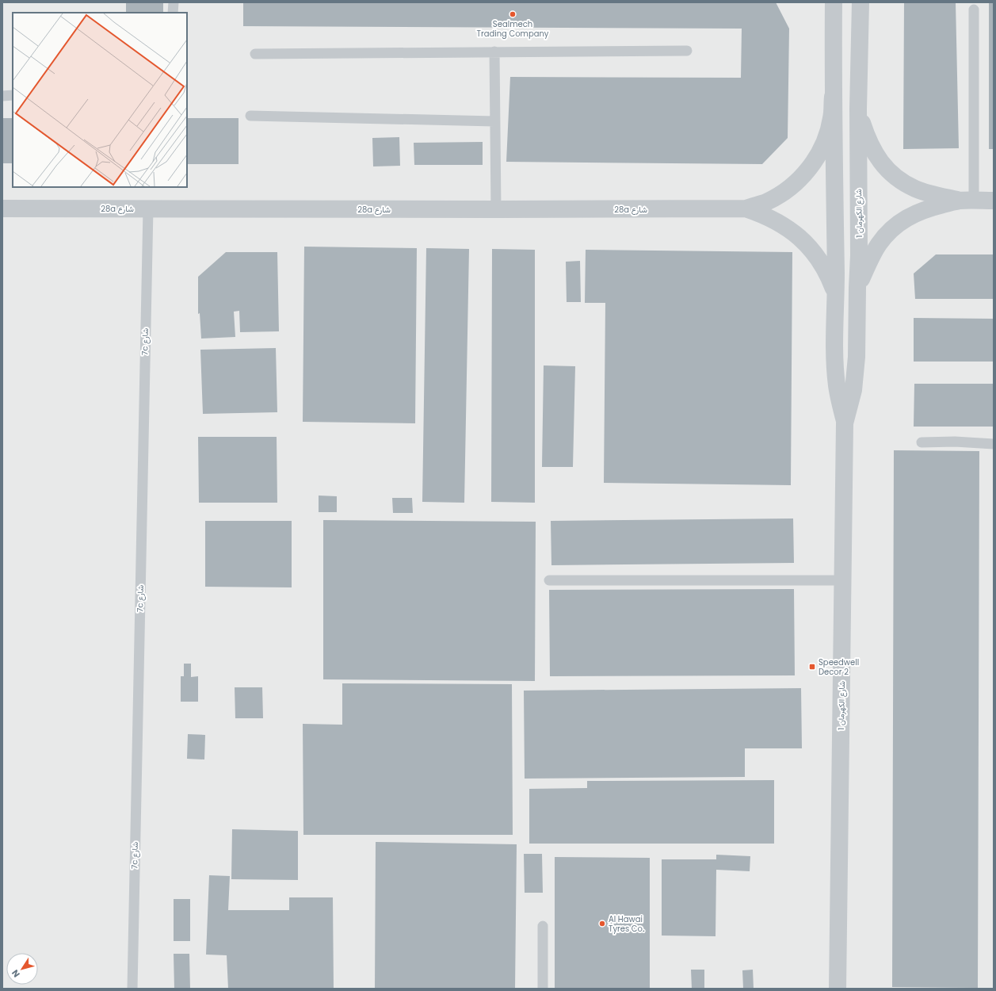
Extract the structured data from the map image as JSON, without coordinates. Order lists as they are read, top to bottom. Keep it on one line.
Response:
{"streets":{"street":["28a شارع","شارع الكهرمان 1"],"lane":["7c شارع"]},"crossings":[["28a شارع","شارع الكهرمان 1"],["28a شارع","7c شارع"]],"places":{"other":["Sealmech Trading Company","Al Hawai Tyres Co."],"transit":["Speedwell Decor 2"]},"north":"bottom left"}
